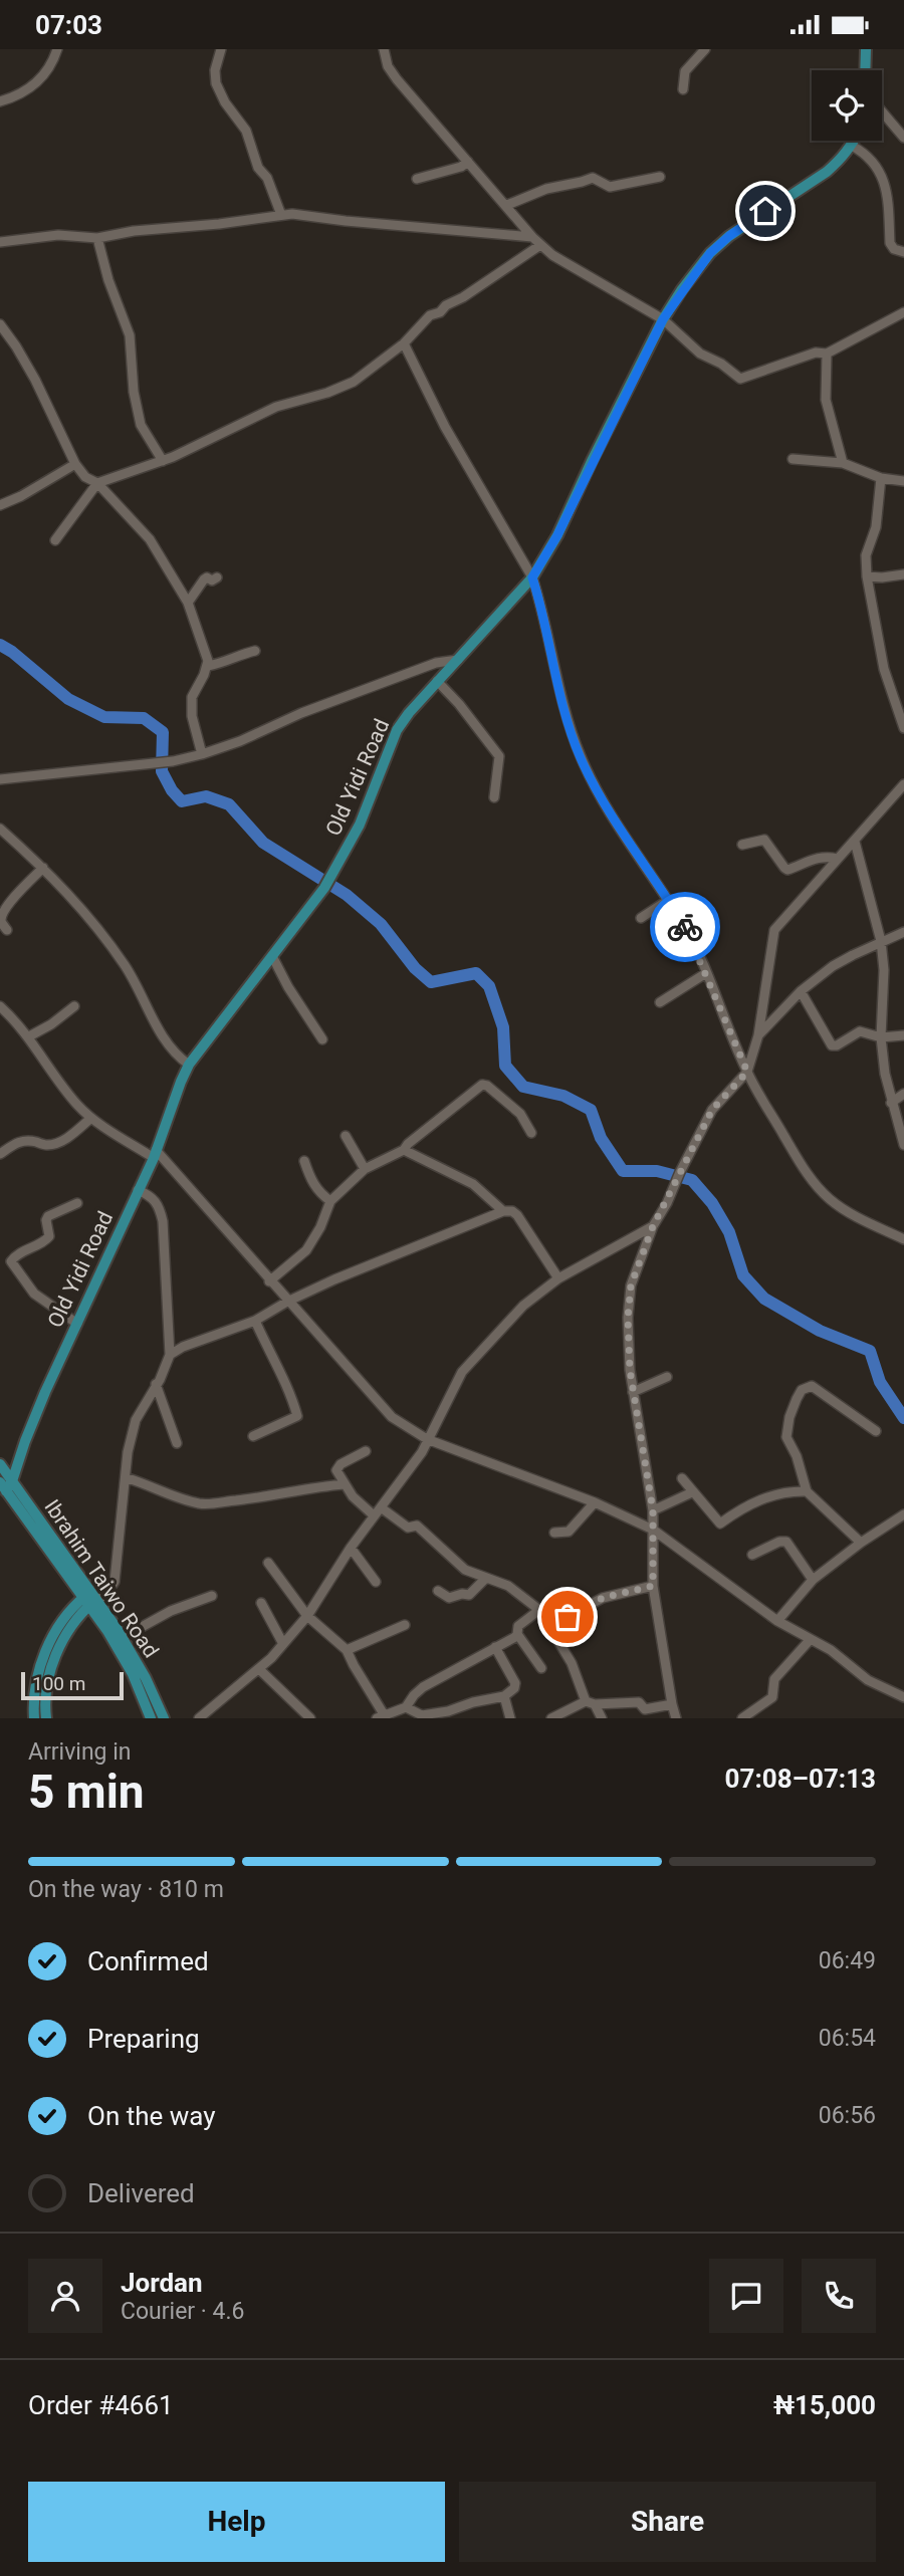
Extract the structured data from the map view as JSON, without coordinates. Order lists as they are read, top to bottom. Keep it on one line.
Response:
{"streets":{"main road":["Old Yidi Road","Ibrahim Taiwo Road"]},"crossings":[["Old Yidi Road","Ibrahim Taiwo Road"]],"scale_bar":"100 m","page":{"status":"07:03","scale":"100 m","heading":["5 min","Arriving in","07:08–07:13"],"panel":["Jordan","Courier · 4.6","Order #4661","₦15,000"],"bar":"On the way · 810 m","list":[["Confirmed","06:49"],["Preparing","06:54"],["On the way","06:56"],"Delivered"],"buttons":["Help","Share"]}}
